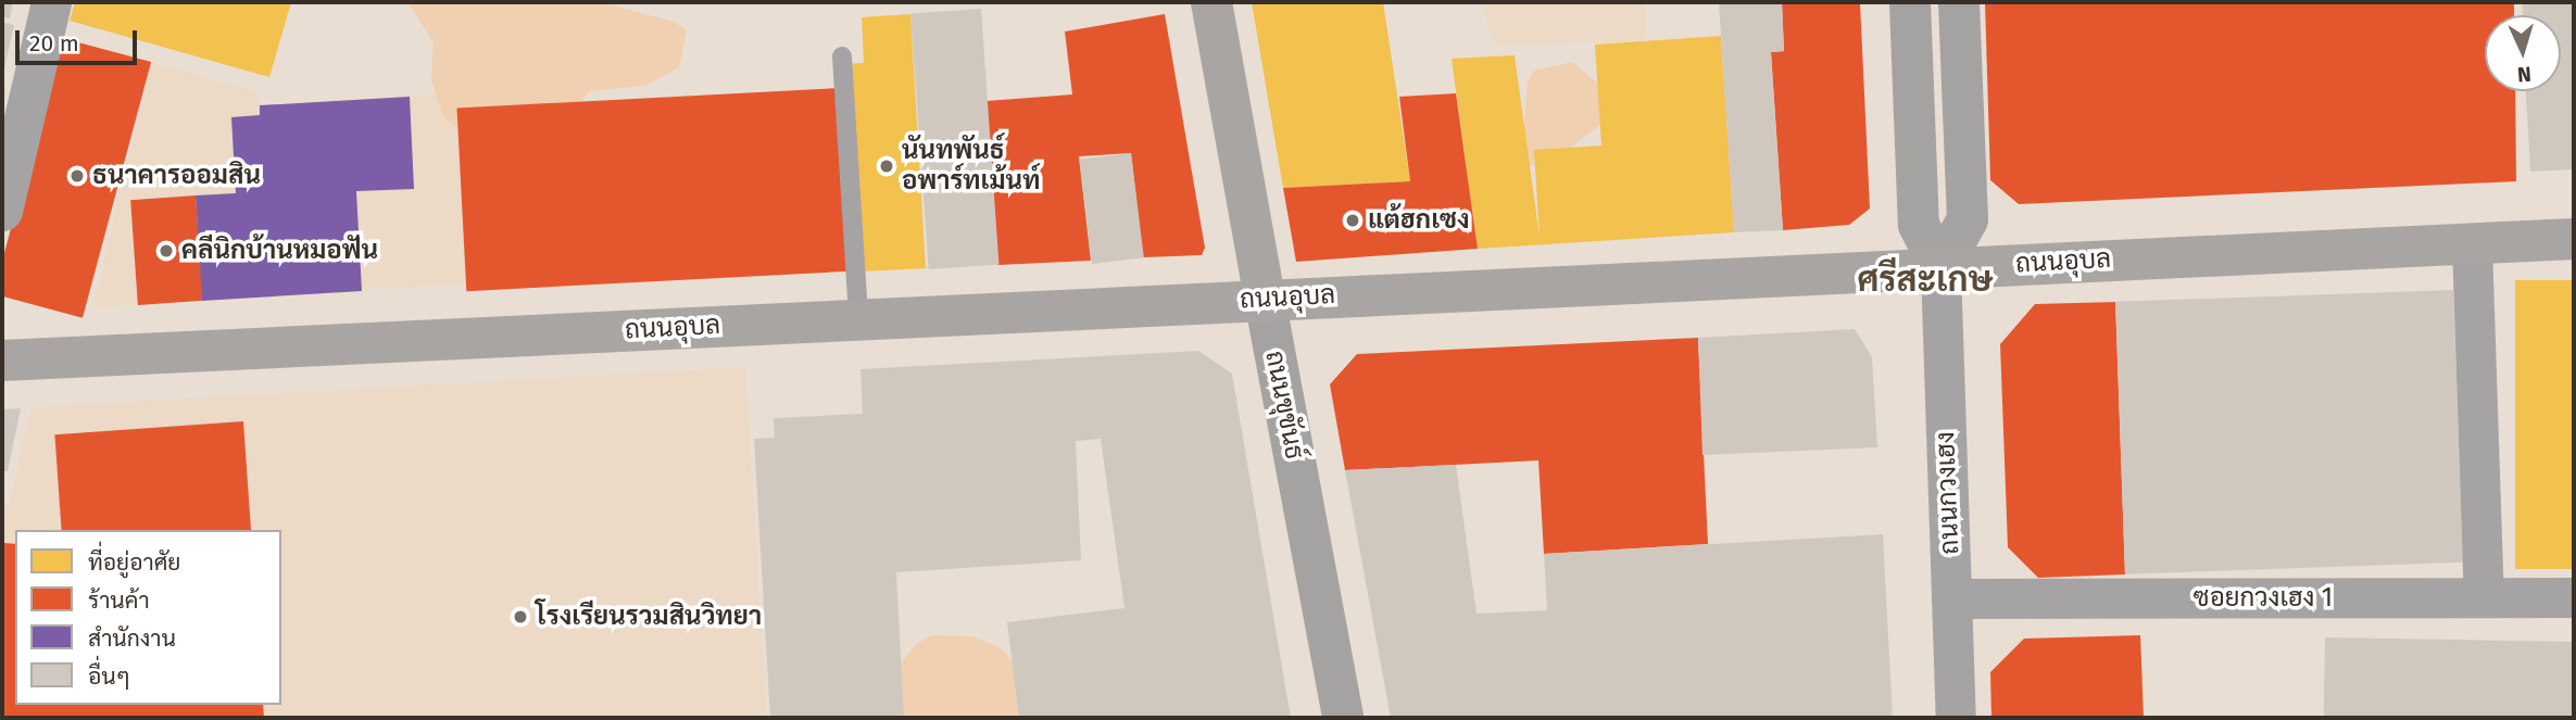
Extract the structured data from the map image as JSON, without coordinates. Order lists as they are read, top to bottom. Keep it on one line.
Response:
{"streets":{"main road":["ถนนอุบล","ถนนขุขันธ์"],"street":["ถนนกวงเฮง","ซอยกวงเฮง 1"]},"crossings":[["ถนนอุบล","ถนนขุขันธ์"],["ถนนอุบล","ถนนกวงเฮง"],["ถนนกวงเฮง","ซอยกวงเฮง 1"]],"districts":["ศรีสะเกษ"],"places":["นันทพันธ์ อพาร์ทเม้นท์","ธนาคารออมสิน","แต้ฮกเซง","คลีนิกบ้านหมอฟัน","โรงเรียนรวมสินวิทยา"],"legend":["ที่อยู่อาศัย","ร้านค้า","สำนักงาน","อื่นๆ"],"scale_bar":"20 m","north":"bottom"}
